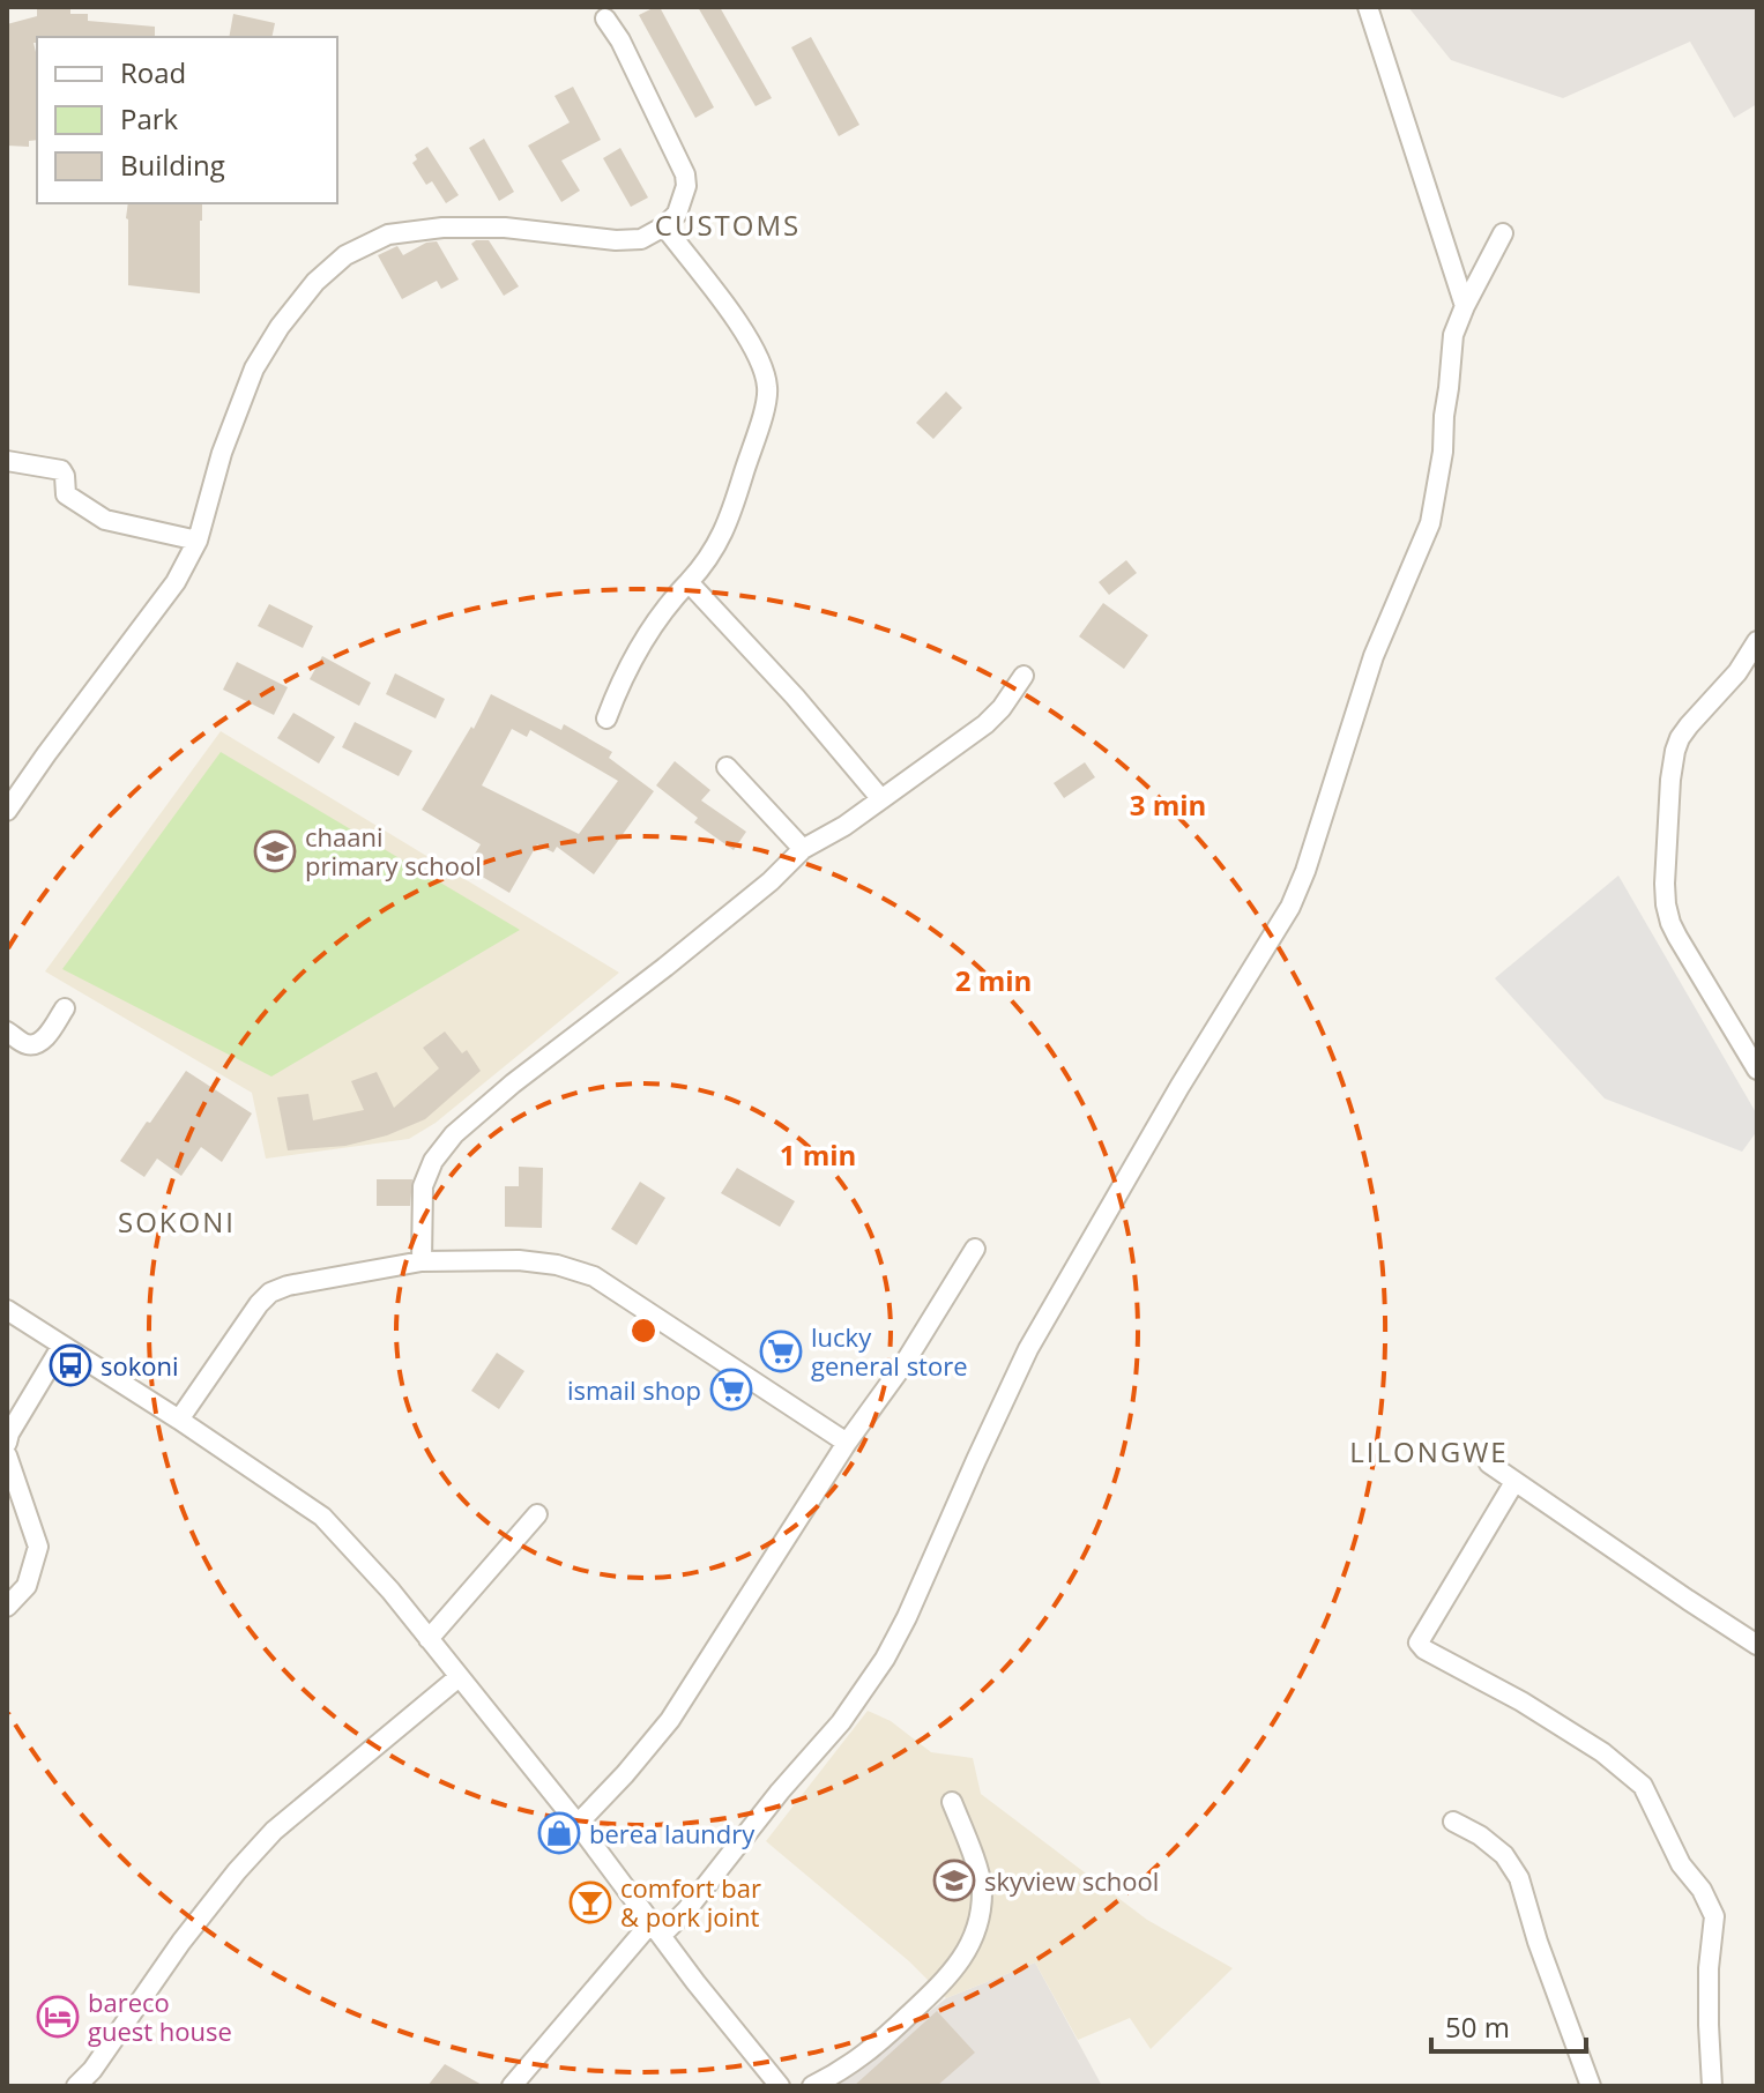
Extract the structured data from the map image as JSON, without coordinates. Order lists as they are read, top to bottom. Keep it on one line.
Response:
{"districts":["CUSTOMS","SOKONI","LILONGWE"],"places":{"school or university":["chaani primary school","skyview school"],"supermarket":["lucky general store","ismail shop"],"bus stop":["sokoni"],"shop":["berea laundry"],"bar":["comfort bar & pork joint"],"hotel":["bareco guest house"]},"legend":["Road","Park","Building"],"scale_bar":"50 m","rings":["3 min","2 min","1 min"]}
